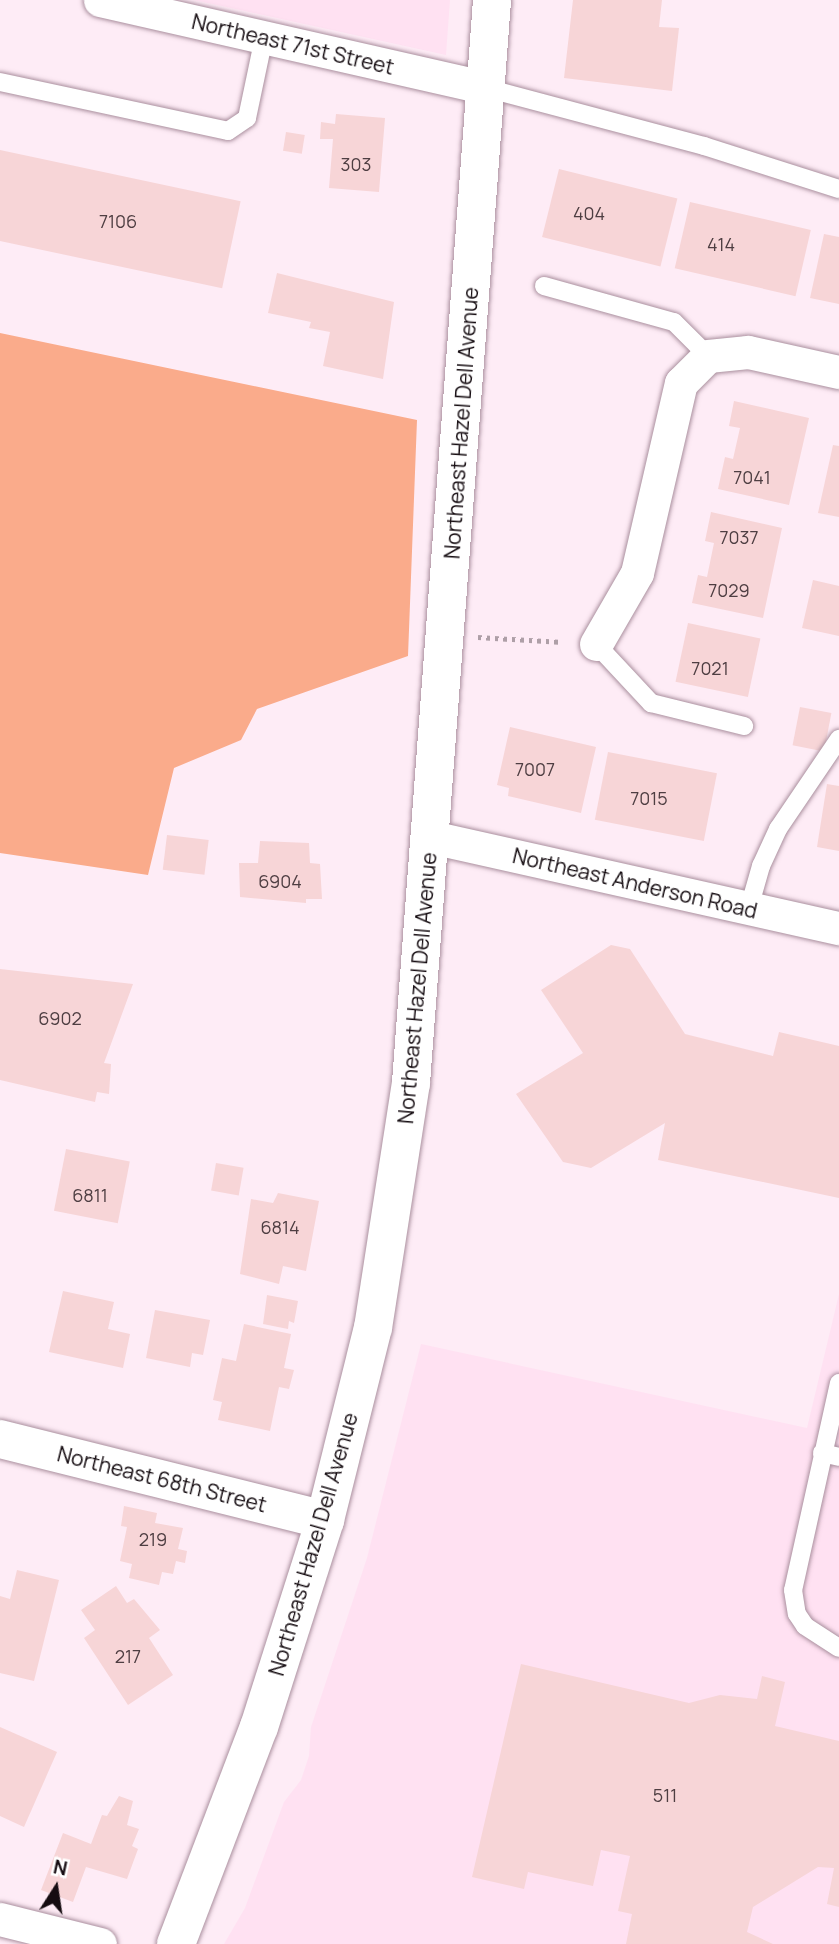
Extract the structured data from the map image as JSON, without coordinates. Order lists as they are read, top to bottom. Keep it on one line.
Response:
{"streets":{"main road":["Northeast Hazel Dell Avenue","Northeast 68th Street"],"street":["Northeast 71st Street","Northeast Anderson Road"]},"crossings":[["Northeast 71st Street","Northeast Hazel Dell Avenue"],["Northeast Hazel Dell Avenue","Northeast Anderson Road"],["Northeast Hazel Dell Avenue","Northeast 68th Street"]],"house_numbers":["303","404","7106","414","7041","7037","7029","7021","7007","7015","6904","6902","6811","6814","219","217","511"],"north":"top"}
